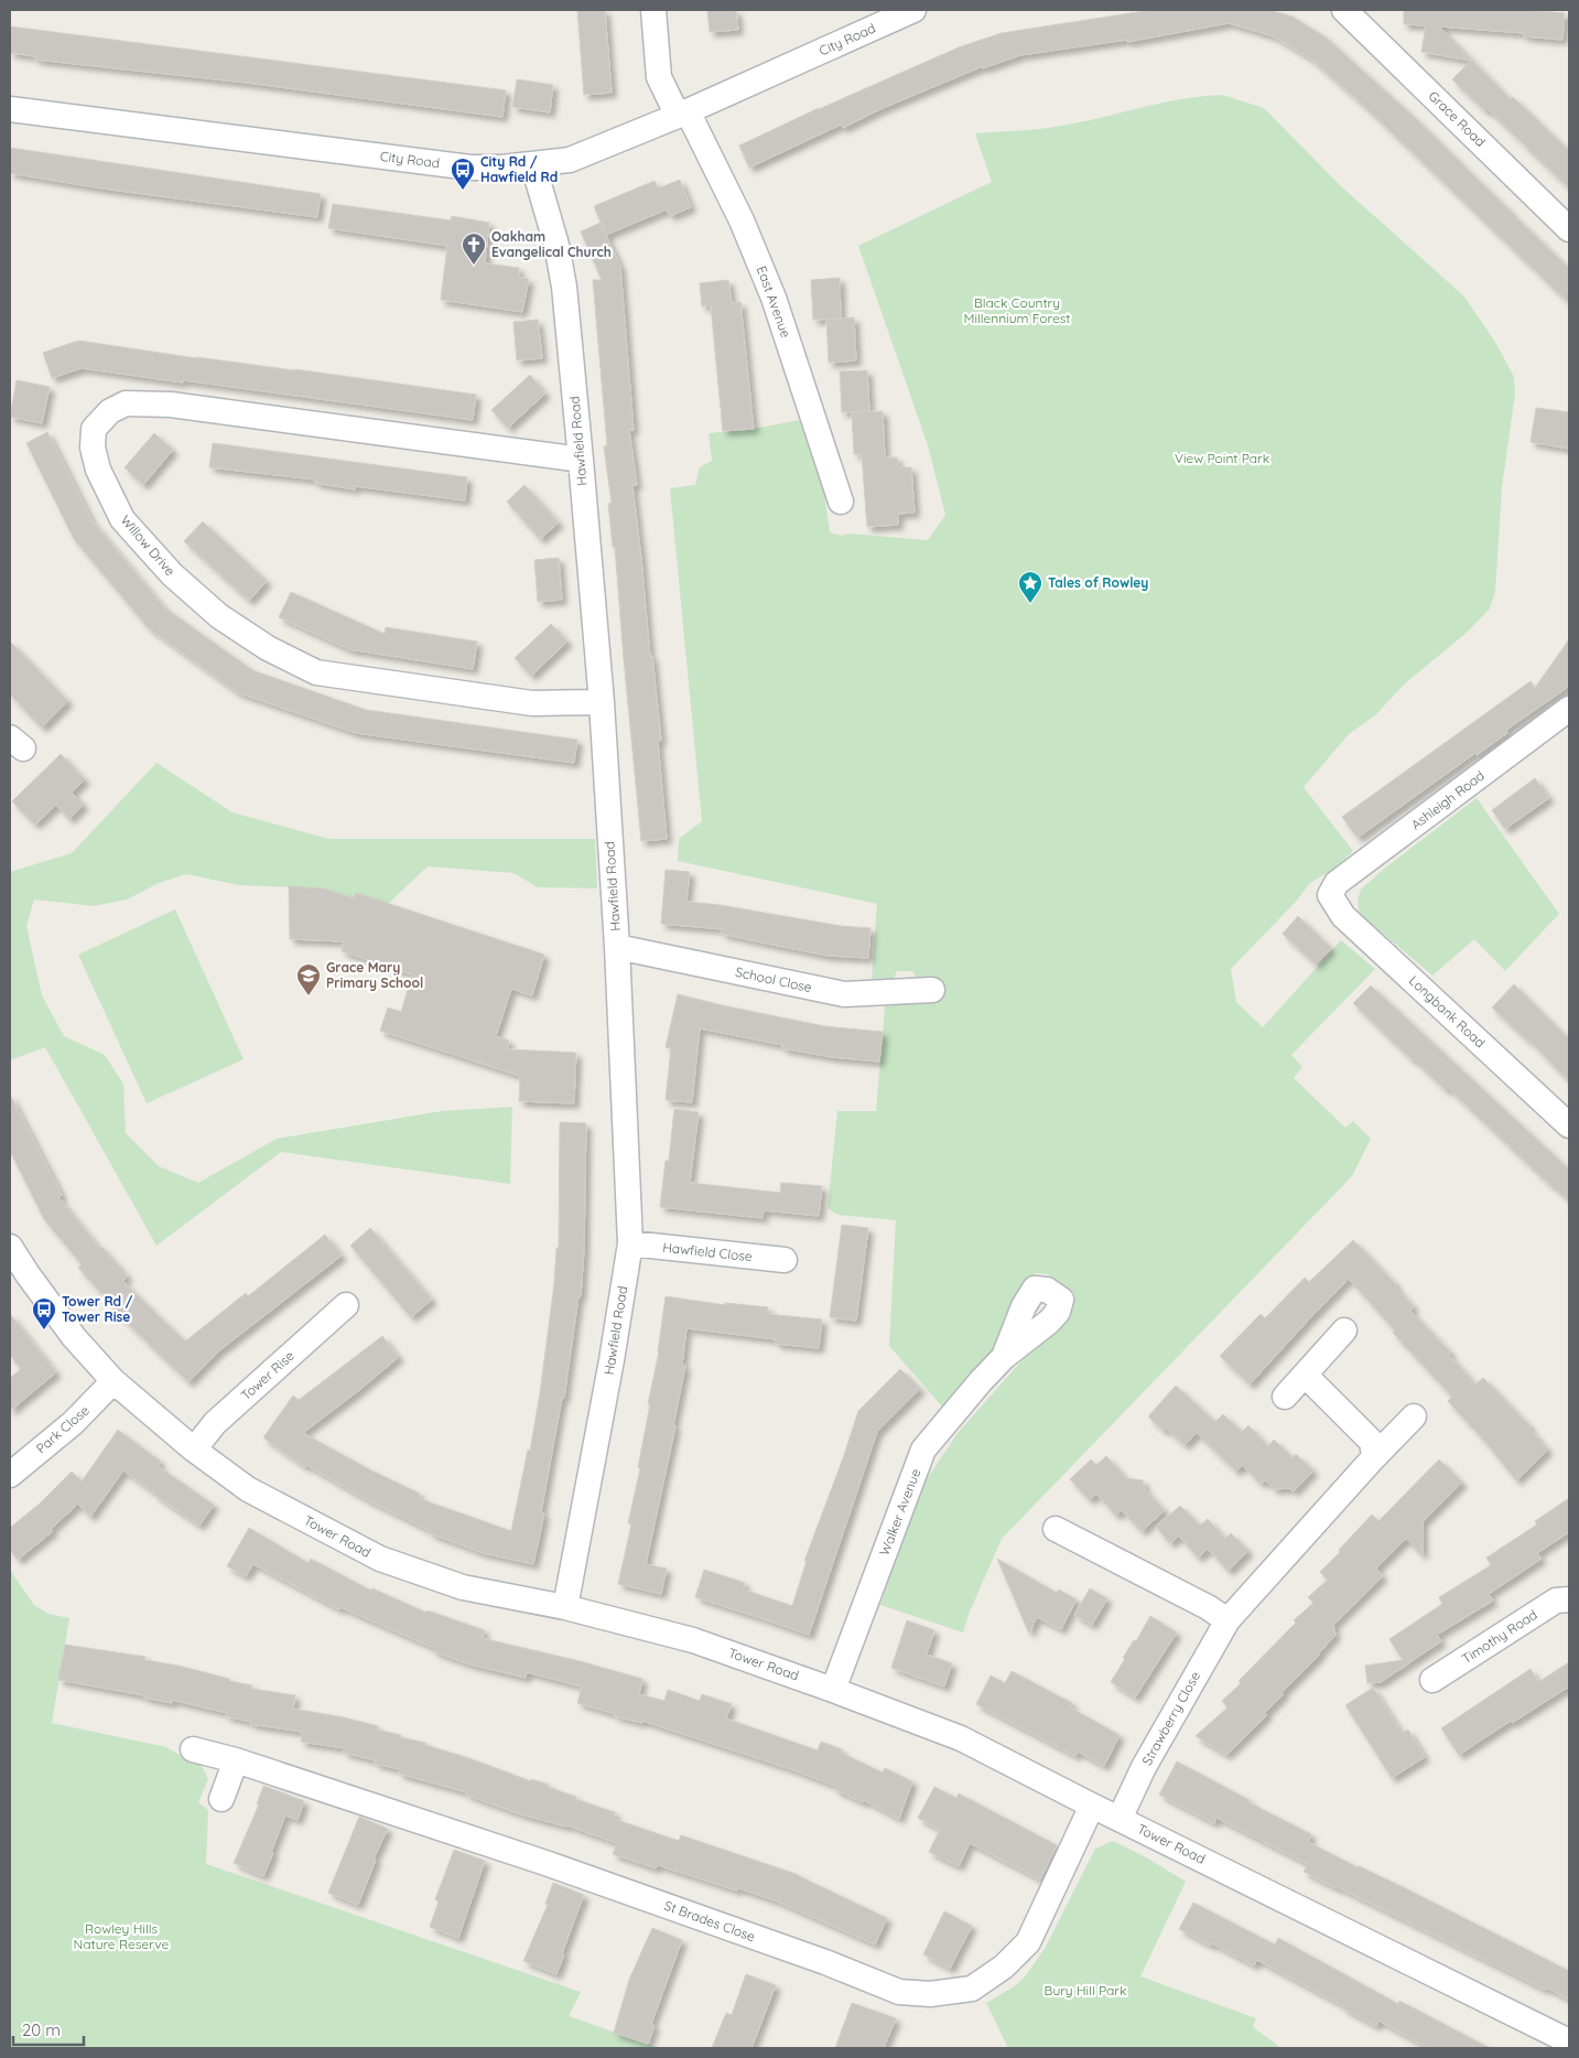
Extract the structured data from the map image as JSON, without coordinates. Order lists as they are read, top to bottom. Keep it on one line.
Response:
{"streets":{"street":["City Road","Grace Road","East Avenue","Hawfield Road","Willow Drive","Ashleigh Road","School Close","Longbank Road","Hawfield Close","Tower Rise","Park Close","Walker Avenue","Tower Road","Timothy Road","Strawberry Close","St Brades Close"]},"crossings":[["City Road","East Avenue"],["City Road","Hawfield Road"],["Hawfield Road","Willow Drive"],["Hawfield Road","School Close"],["Hawfield Road","Hawfield Close"],["Hawfield Road","Tower Road"],["Ashleigh Road","Longbank Road"],["Tower Rise","Tower Road"],["Park Close","Tower Road"],["Walker Avenue","Tower Road"],["Tower Road","Strawberry Close"],["Tower Road","St Brades Close"]],"parks":["Black Country Millennium Forest","View Point Park","Rowley Hills Nature Reserve","Bury Hill Park"],"places":{"bus stop":["City Rd / Hawfield Rd","Tower Rd / Tower Rise"],"church":["Oakham Evangelical Church"],"place":["Tales of Rowley"],"school or university":["Grace Mary Primary School"]},"scale_bar":"20 m"}
